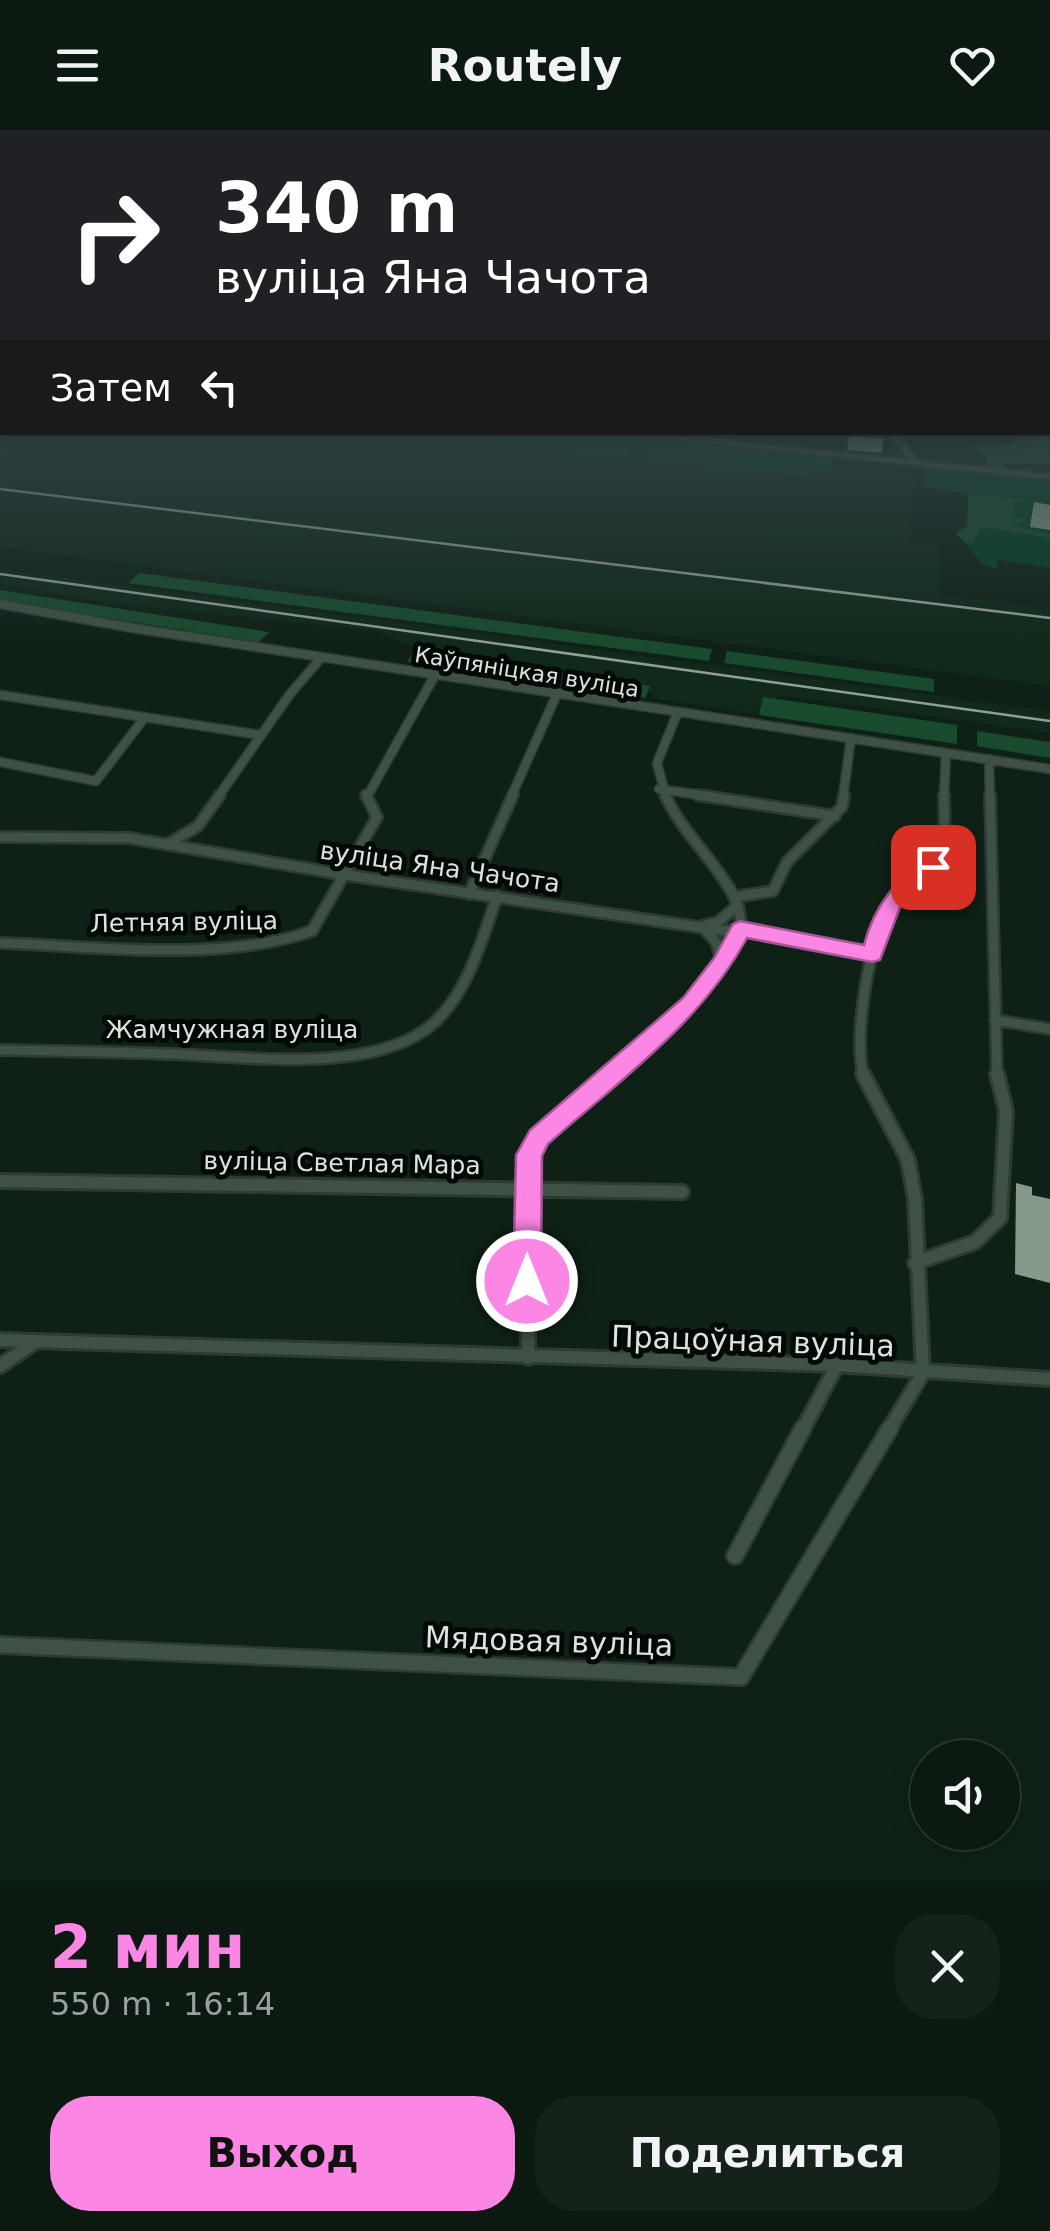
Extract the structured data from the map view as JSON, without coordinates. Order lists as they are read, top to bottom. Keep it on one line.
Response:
{"streets":{"street":["Каўпяніцкая вуліца","вуліца Яна Чачота","Летняя вуліца","Жамчужная вуліца","вуліца Светлая Мара","Працоўная вуліца","Мядовая вуліца"]},"crossings":[["Каўпяніцкая вуліца","Летняя вуліца"],["вуліца Яна Чачота","Летняя вуліца"],["вуліца Яна Чачота","Жамчужная вуліца"],["Працоўная вуліца","Мядовая вуліца"]],"page":{"header":"Routely","turn":["340 m","вуліца Яна Чачота"],"then":"Затем","heading":["2 мин","550 m · 16:14"],"buttons":["Выход","Поделиться"]}}
